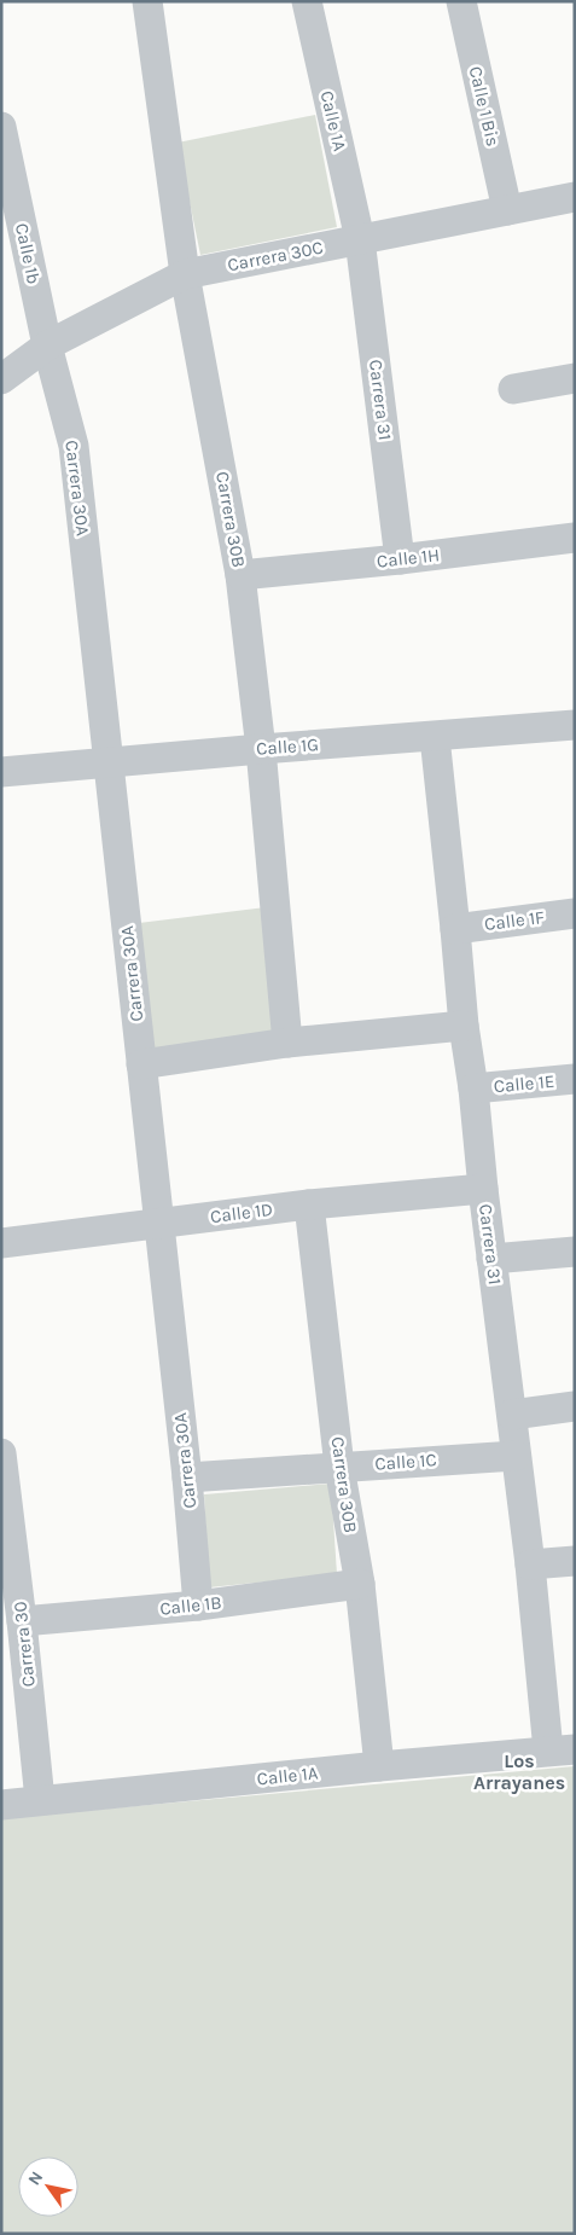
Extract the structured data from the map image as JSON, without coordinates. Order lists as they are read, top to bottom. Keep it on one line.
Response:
{"streets":{"street":["Calle 1 Bis","Calle 1A","Calle 1b","Carrera 30C","Carrera 31","Carrera 30A","Carrera 30B","Calle 1H","Calle 1G","Calle 1F","Calle 1E","Calle 1D","Calle 1C","Calle 1B","Carrera 30"]},"crossings":[["Calle 1 Bis","Carrera 30C"],["Calle 1A","Carrera 30C"],["Calle 1A","Carrera 31"],["Calle 1A","Carrera 30B"],["Calle 1A","Carrera 30"],["Calle 1b","Carrera 30C"],["Calle 1b","Carrera 30A"],["Carrera 30C","Carrera 31"],["Carrera 30C","Carrera 30A"],["Carrera 30C","Carrera 30B"],["Carrera 31","Calle 1H"],["Carrera 31","Calle 1G"],["Carrera 31","Calle 1F"],["Carrera 31","Calle 1E"],["Carrera 31","Calle 1D"],["Carrera 31","Calle 1C"],["Carrera 30A","Calle 1G"],["Carrera 30A","Calle 1D"],["Carrera 30A","Calle 1C"],["Carrera 30A","Calle 1B"],["Carrera 30B","Calle 1H"],["Carrera 30B","Calle 1G"],["Carrera 30B","Calle 1D"],["Carrera 30B","Calle 1C"],["Carrera 30B","Calle 1B"],["Calle 1B","Carrera 30"]],"districts":["Los Arrayanes"],"north":"top left"}
